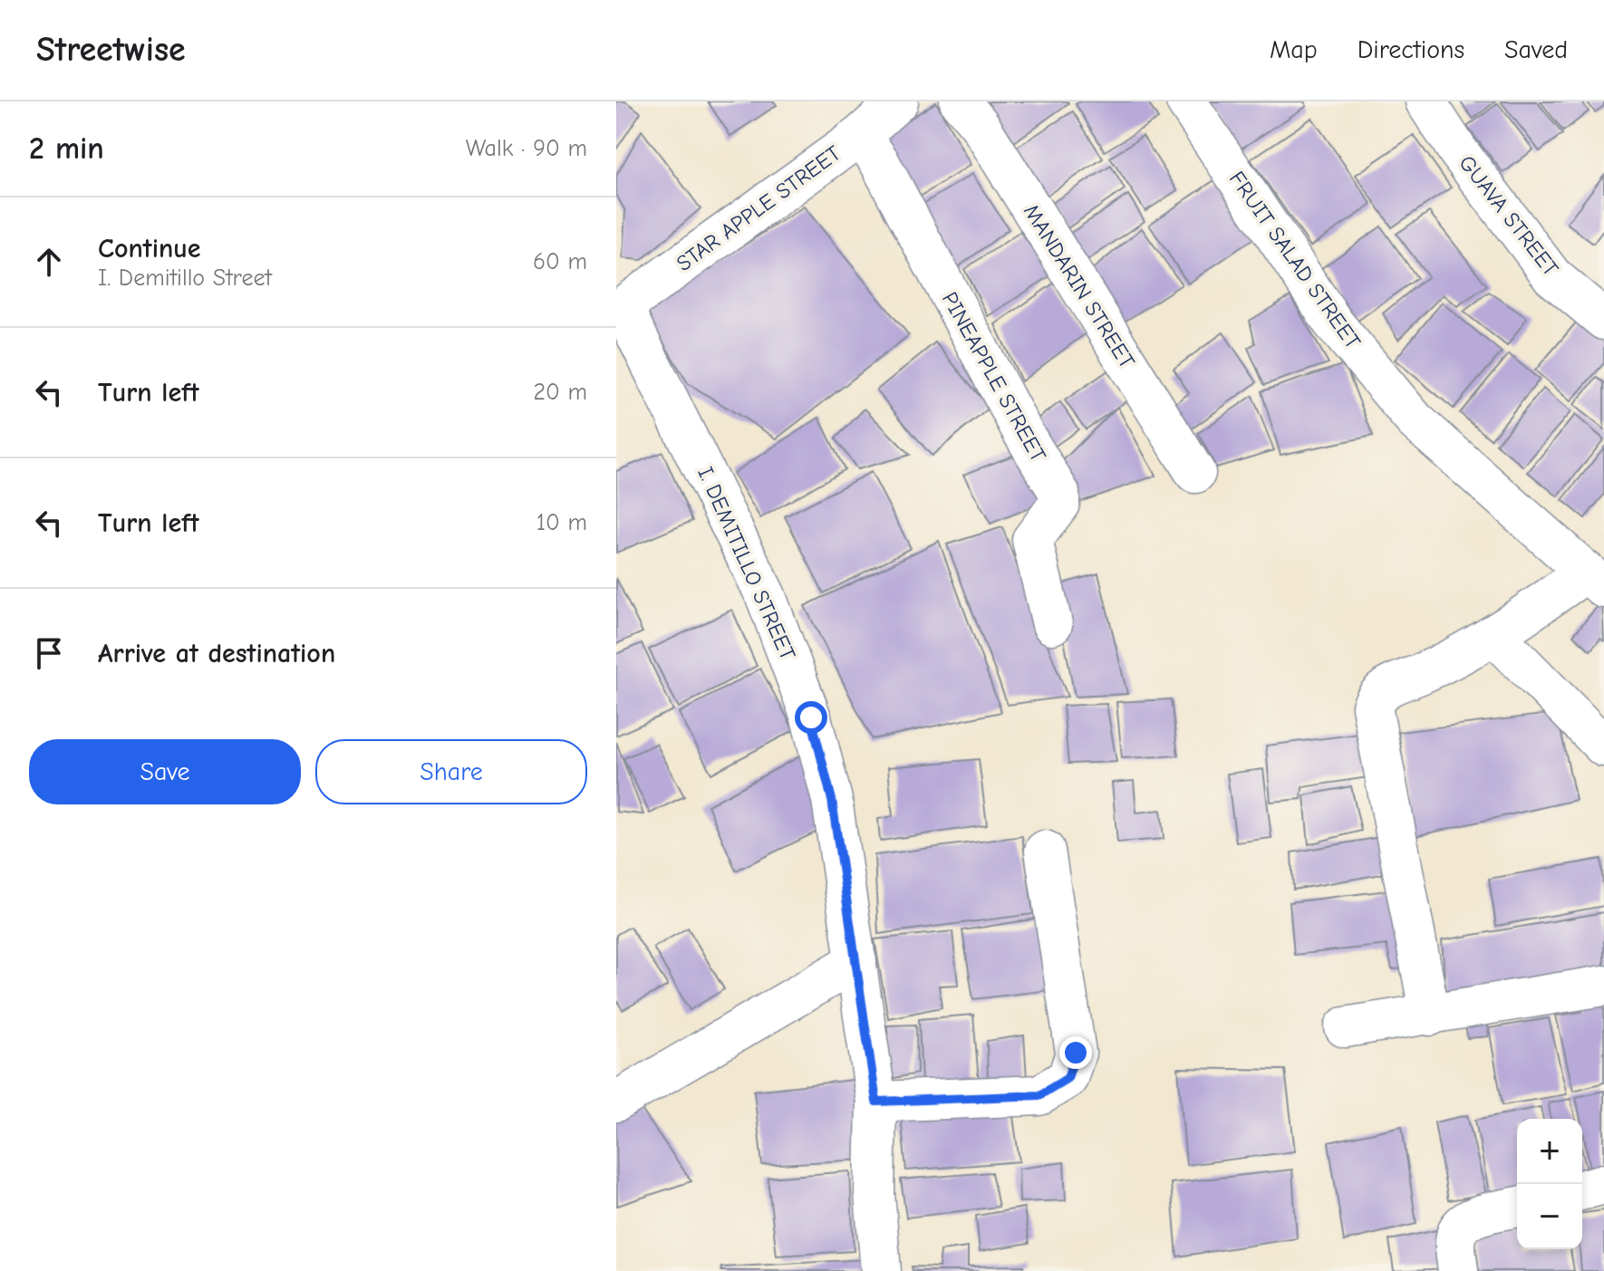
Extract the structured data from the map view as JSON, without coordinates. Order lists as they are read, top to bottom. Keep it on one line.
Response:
{"streets":{"street":["STAR APPLE STREET","GUAVA STREET","FRUIT SALAD STREET","MANDARIN STREET","PINEAPPLE STREET","I. DEMITILLO STREET"]},"crossings":[["STAR APPLE STREET","PINEAPPLE STREET"],["STAR APPLE STREET","I. DEMITILLO STREET"]],"page":{"header":"Streetwise","nav":["Map","Directions","Saved"],"heading":["2 min","Walk · 90 m"],"list":[["Continue","I. Demitillo Street","60 m"],["Turn left","20 m"],["Turn left","10 m"],"Arrive at destination"],"buttons":["Save","Share"],"map_buttons":["+","−"]}}
